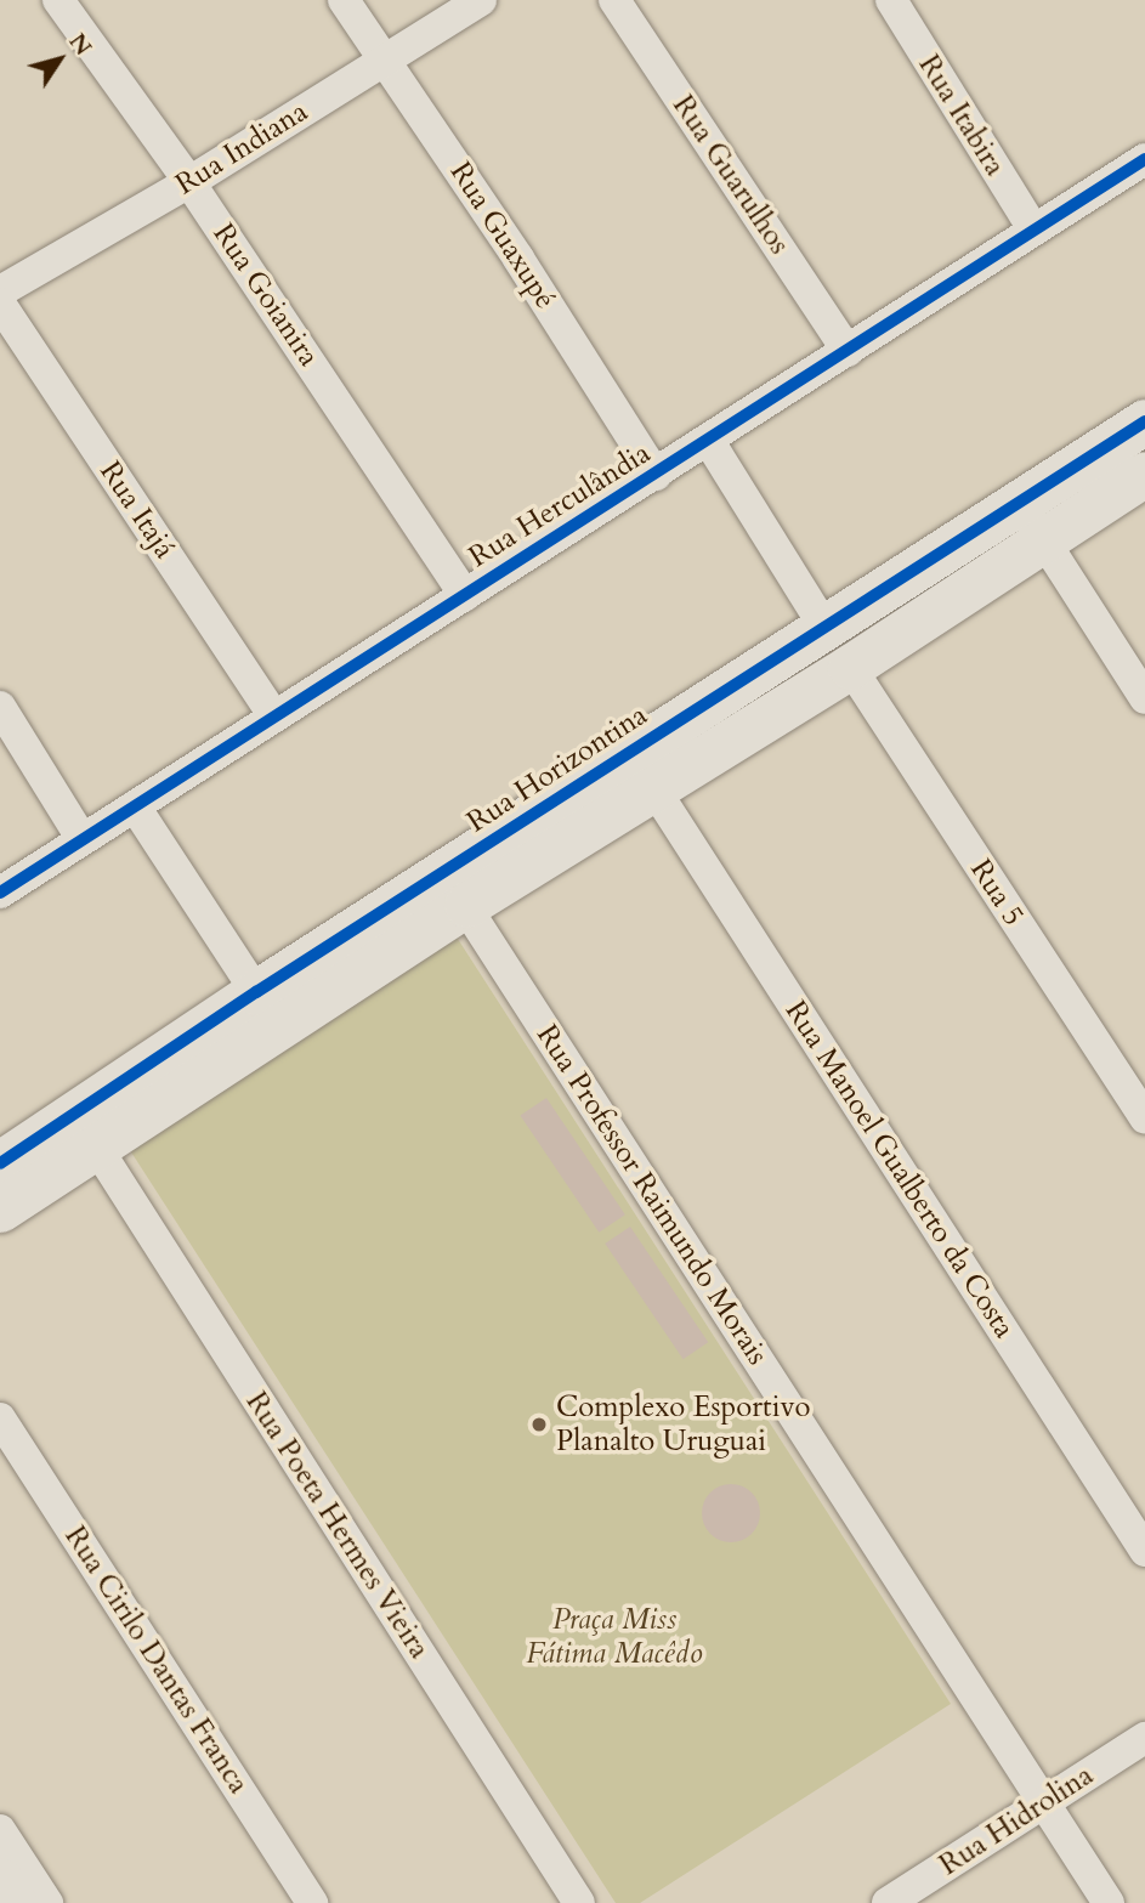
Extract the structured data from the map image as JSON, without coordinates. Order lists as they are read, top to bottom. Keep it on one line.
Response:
{"streets":{"street":["Rua Itabira","Rua Indiana","Rua Guarulhos","Rua Guaxupé","Rua Goianira","Rua Herculândia","Rua Itajá","Rua Horizontina","Rua 5","Rua Manoel Gualberto da Costa","Rua Professor Raimundo Morais","Rua Poeta Hermes Vieira","Rua Cirilo Dantas Franca","Rua Hidrolina"]},"crossings":[["Rua Itabira","Rua Herculândia"],["Rua Indiana","Rua Guaxupé"],["Rua Indiana","Rua Goianira"],["Rua Guarulhos","Rua Herculândia"],["Rua Guaxupé","Rua Herculândia"],["Rua Goianira","Rua Herculândia"],["Rua Herculândia","Rua Itajá"],["Rua Horizontina","Rua 5"],["Rua Horizontina","Rua Manoel Gualberto da Costa"],["Rua Horizontina","Rua Professor Raimundo Morais"],["Rua Horizontina","Rua Poeta Hermes Vieira"],["Rua Professor Raimundo Morais","Rua Hidrolina"]],"parks":["Praça Miss Fátima Macêdo"],"places":["Complexo Esportivo Planalto Uruguai"],"north":"top right"}
